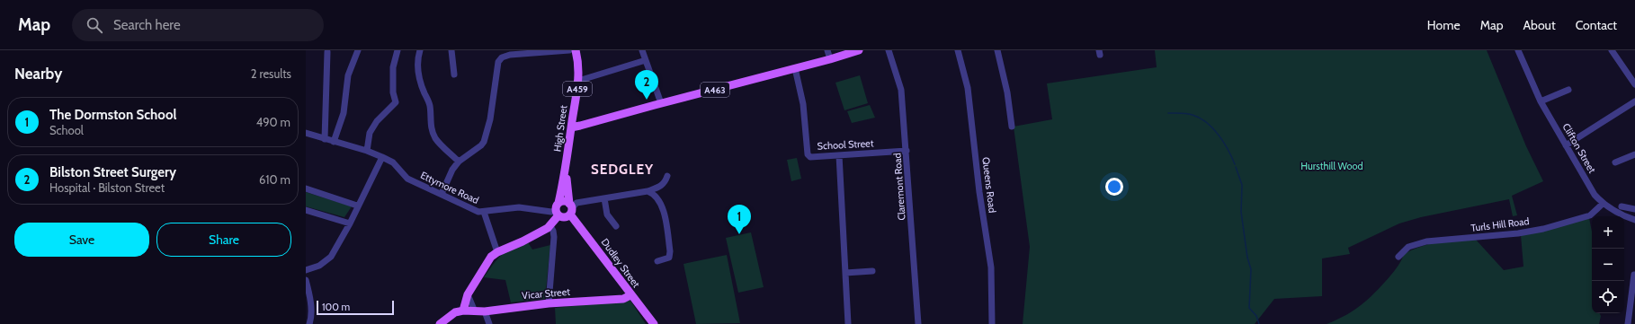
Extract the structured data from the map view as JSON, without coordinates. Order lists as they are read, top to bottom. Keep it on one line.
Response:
{"streets":{"main road":["A459","A463","High Street","Dudley Street","Vicar Street"],"street":["School Street","Clifton Street","Queens Road","Claremont Road","Ettymore Road","Turls Hill Road"]},"crossings":[["A459","High Street"],["A459","Ettymore Road"],["A459","Dudley Street"],["A463","High Street"],["A463","School Street"],["High Street","Ettymore Road"],["High Street","Dudley Street"],["School Street","Claremont Road"],["Clifton Street","Turls Hill Road"],["Ettymore Road","Dudley Street"],["Dudley Street","Vicar Street"]],"districts":["SEDGLEY"],"parks":["Hursthill Wood"],"scale_bar":"100 m","page":{"header":"Map","search":"Search here","nav":["Home","Map","About","Contact"],"heading":["Nearby","2 results"],"pins":["2","1"],"list":[{"mark":"1","name":"The Dormston School","note":"School","value":"490 m"},{"mark":"2","name":"Bilston Street Surgery","note":"Hospital · Bilston Street","value":"610 m"}],"buttons":["Save","Share"],"map_buttons":["+","−"],"scale":"100 m"}}
